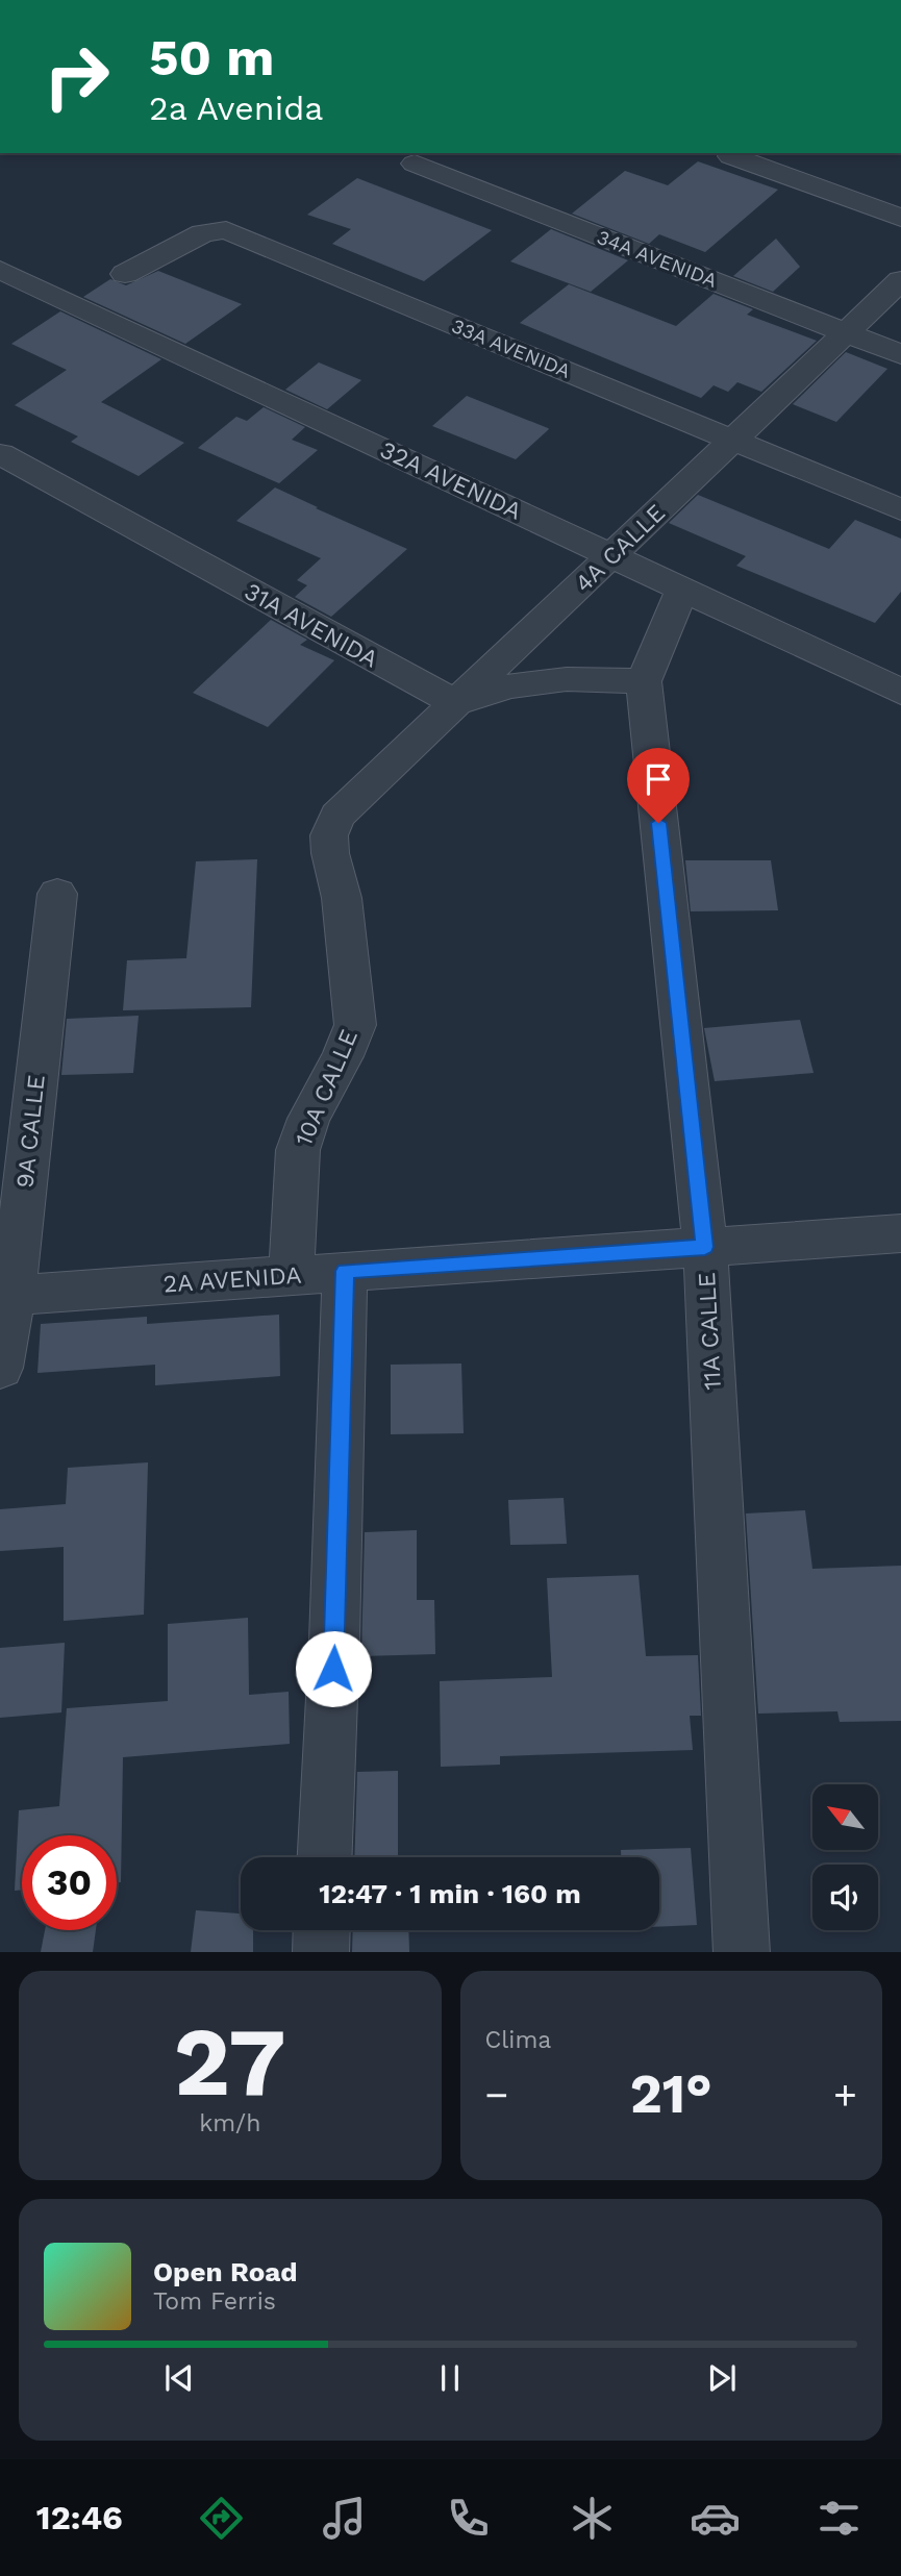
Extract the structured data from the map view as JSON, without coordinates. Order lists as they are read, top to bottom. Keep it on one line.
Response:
{"streets":{"street":["34A AVENIDA","33A AVENIDA","32A AVENIDA","4A CALLE","31A AVENIDA","10A CALLE","9A CALLE","2A AVENIDA","11A CALLE"]},"crossings":[["34A AVENIDA","4A CALLE"],["33A AVENIDA","4A CALLE"],["32A AVENIDA","4A CALLE"],["32A AVENIDA","11A CALLE"],["4A CALLE","31A AVENIDA"],["4A CALLE","10A CALLE"],["10A CALLE","2A AVENIDA"],["9A CALLE","2A AVENIDA"],["2A AVENIDA","11A CALLE"]],"north":"top left","page":{"turn":["50 m","2a Avenida"],"limit":"30","trip":"12:47 · 1 min · 160 m","tile":[["27","km/h"],"Clima"],"heat":["−","21°","+"],"song":["Open Road","Tom Ferris"],"tabs":"12:46"}}
